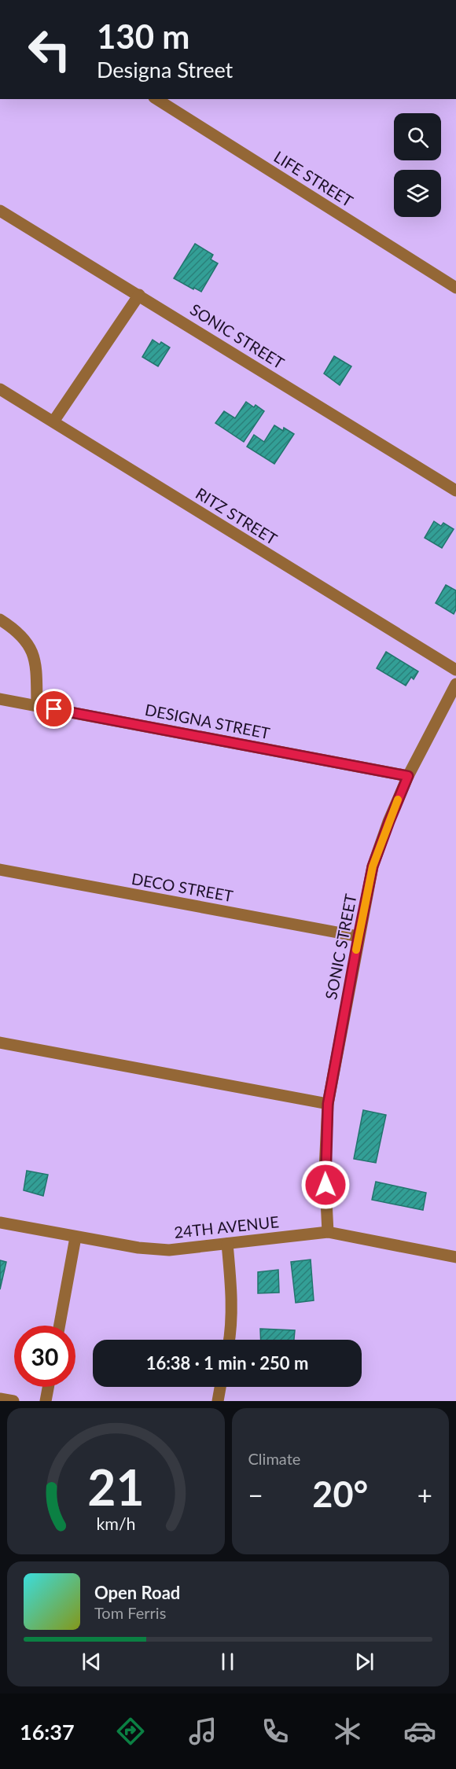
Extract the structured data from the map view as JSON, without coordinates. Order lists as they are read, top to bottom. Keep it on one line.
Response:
{"streets":{"street":["LIFE STREET","SONIC STREET","RITZ STREET","DESIGNA STREET","DECO STREET","24TH AVENUE"]},"crossings":[["SONIC STREET","DESIGNA STREET"],["SONIC STREET","DECO STREET"],["SONIC STREET","24TH AVENUE"]],"page":{"turn":["130 m","Designa Street"],"limit":"30","trip":"16:38 · 1 min · 250 m","tile":"Climate","heat":["−","20°","+"],"song":["Open Road","Tom Ferris"],"tabs":"16:37","gauge":["21","km/h"]}}
